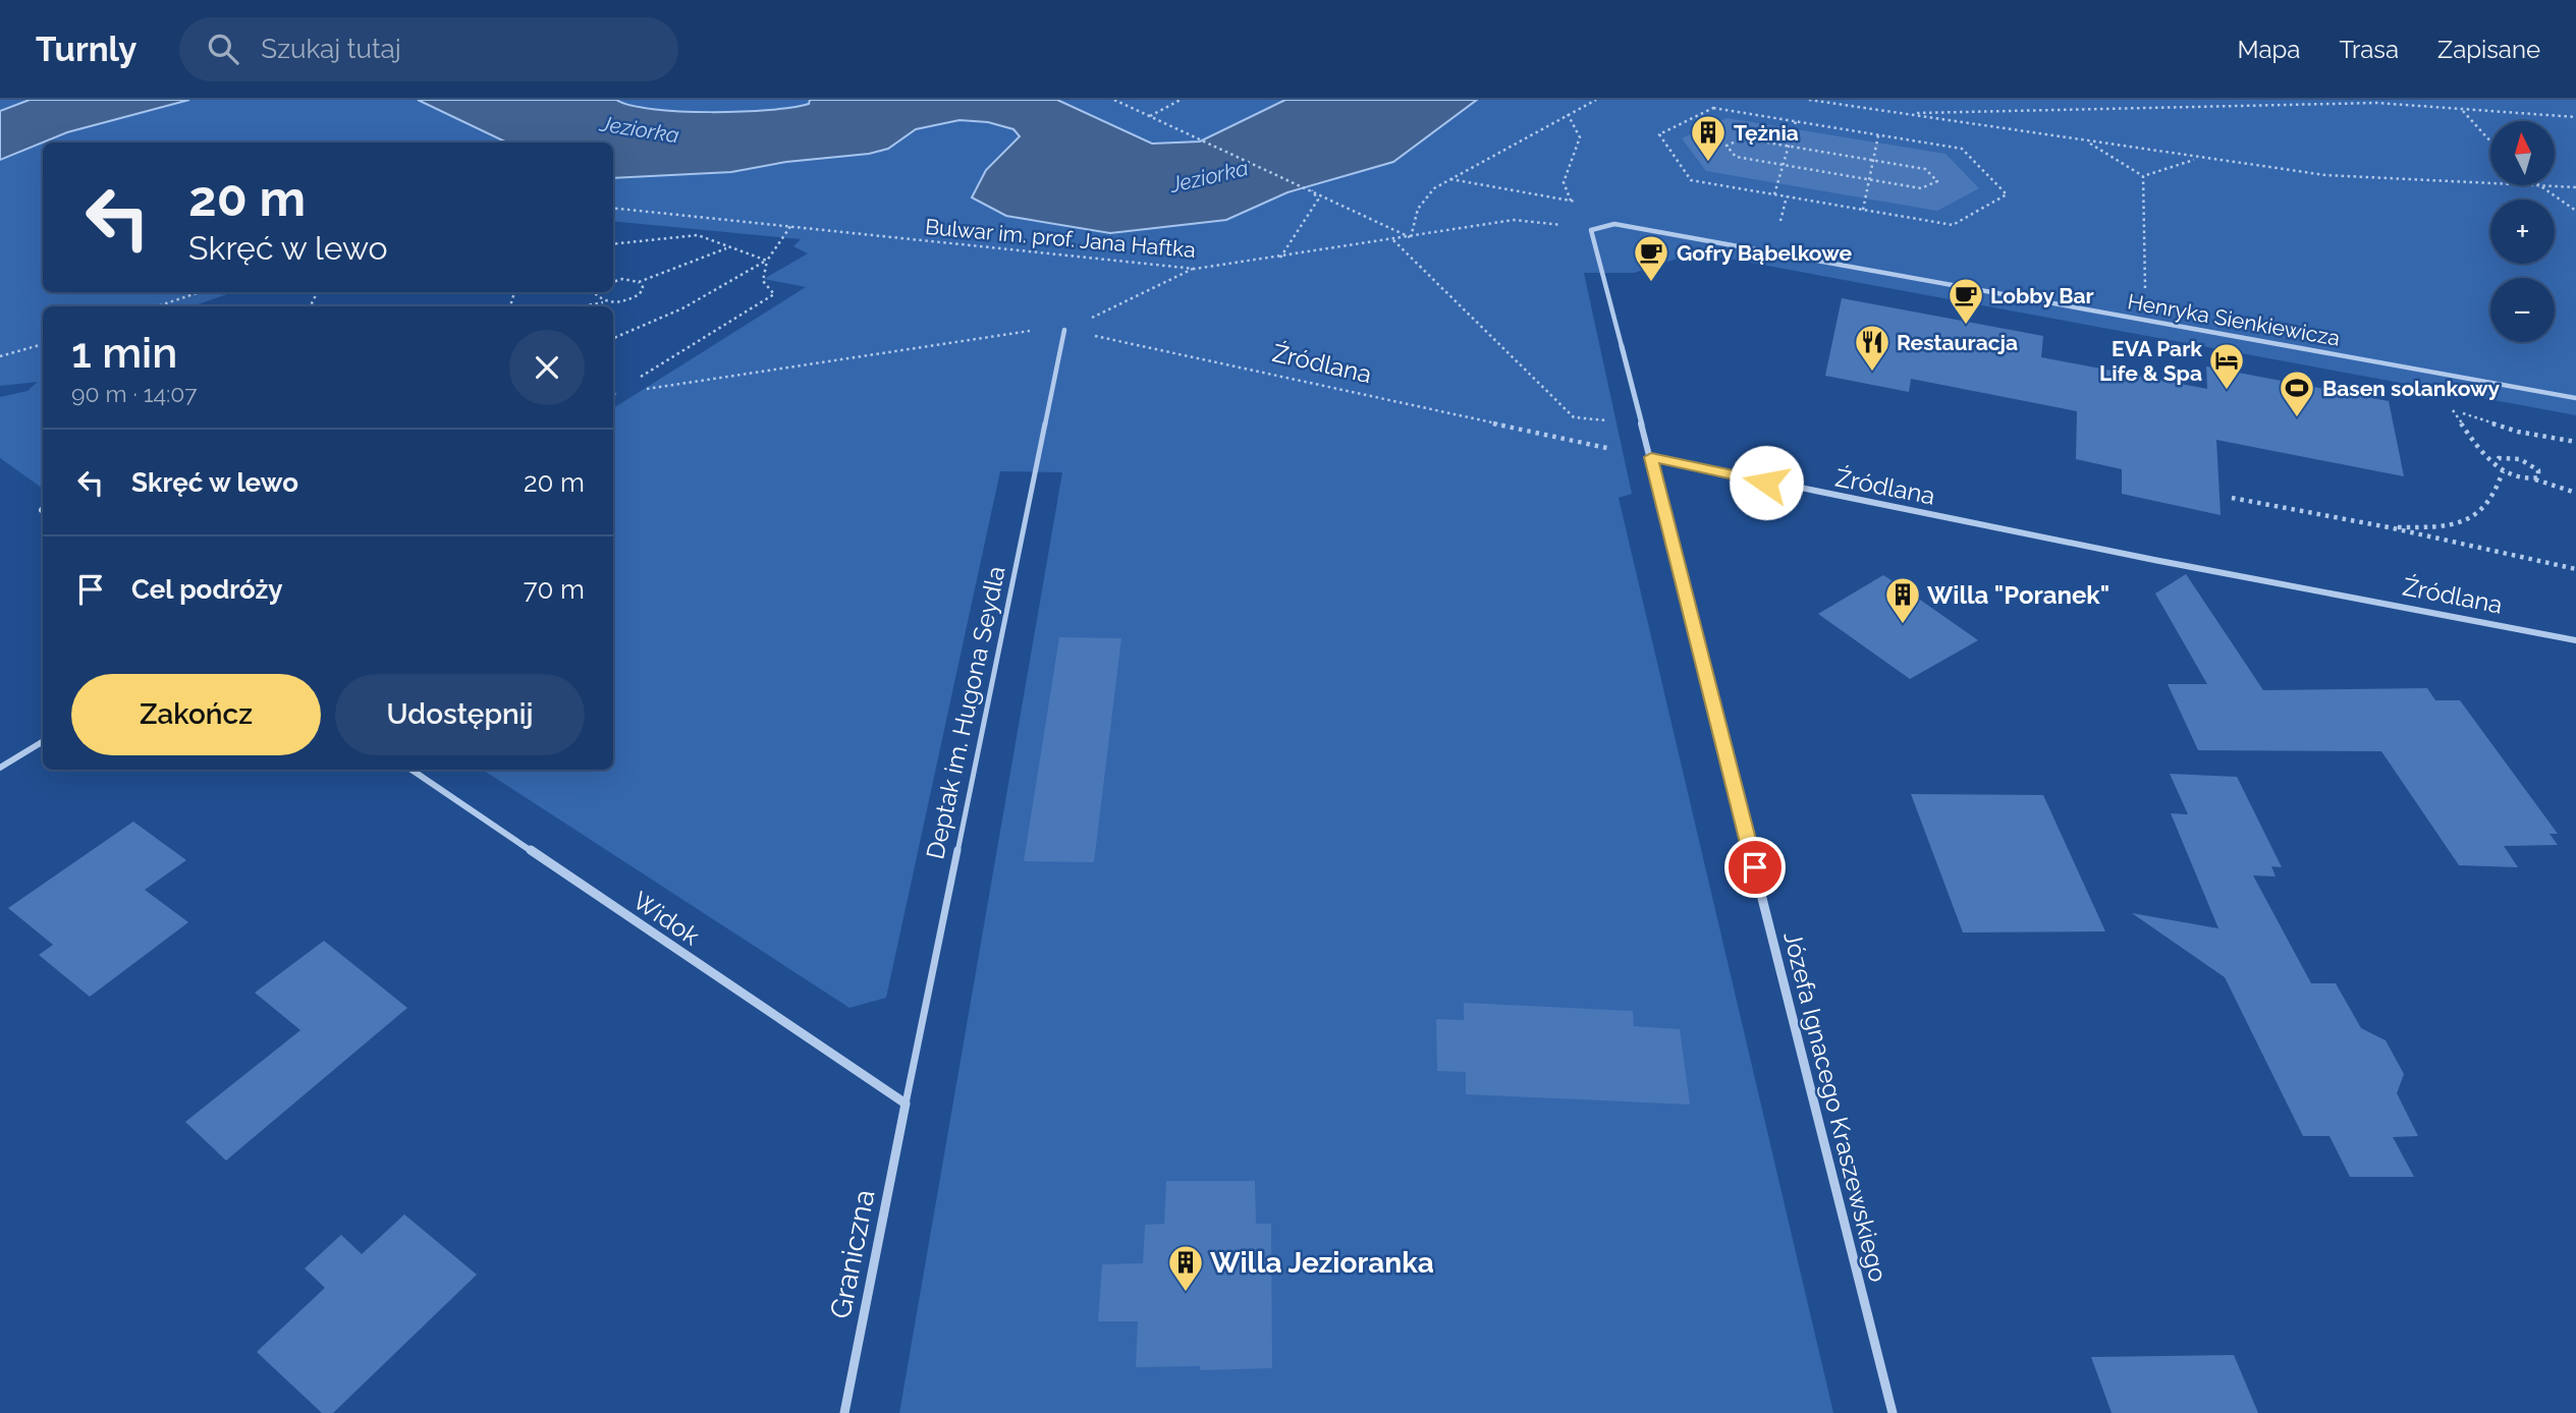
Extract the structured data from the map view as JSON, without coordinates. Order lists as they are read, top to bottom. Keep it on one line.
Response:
{"streets":{"street":["Henryka Sienkiewicza","Źródlana","Deptak im. Hugona Seydla","Widok","Józefa Ignacego Kraszewskiego","Graniczna"],"path":["Bulwar im. prof. Jana Haftka"]},"crossings":[["Bulwar im. prof. Jana Haftka","Henryka Sienkiewicza"],["Bulwar im. prof. Jana Haftka","Józefa Ignacego Kraszewskiego"],["Henryka Sienkiewicza","Józefa Ignacego Kraszewskiego"],["Źródlana","Deptak im. Hugona Seydla"],["Źródlana","Józefa Ignacego Kraszewskiego"],["Deptak im. Hugona Seydla","Widok"],["Deptak im. Hugona Seydla","Graniczna"],["Widok","Graniczna"]],"water":["Jeziorka"],"places":{"building":["Tężnia","Willa \"Poranek\"","Willa Jezioranka"],"cafe":["Gofry Bąbelkowe","Lobby Bar"],"restaurant":["Restauracja"],"hotel":["EVA Park Life & Spa"],"sports":["Basen solankowy"]},"north":"top","page":{"header":"Turnly","search":"Szukaj tutaj","nav":["Mapa","Trasa","Zapisane"],"map_buttons":["+","−"],"turn":["20 m","Skręć w lewo"],"heading":["1 min","90 m · 14:07"],"list":[{"name":"Skręć w lewo","value":"20 m"},{"name":"Cel podróży","value":"70 m"}],"buttons":["Zakończ","Udostępnij"]}}
